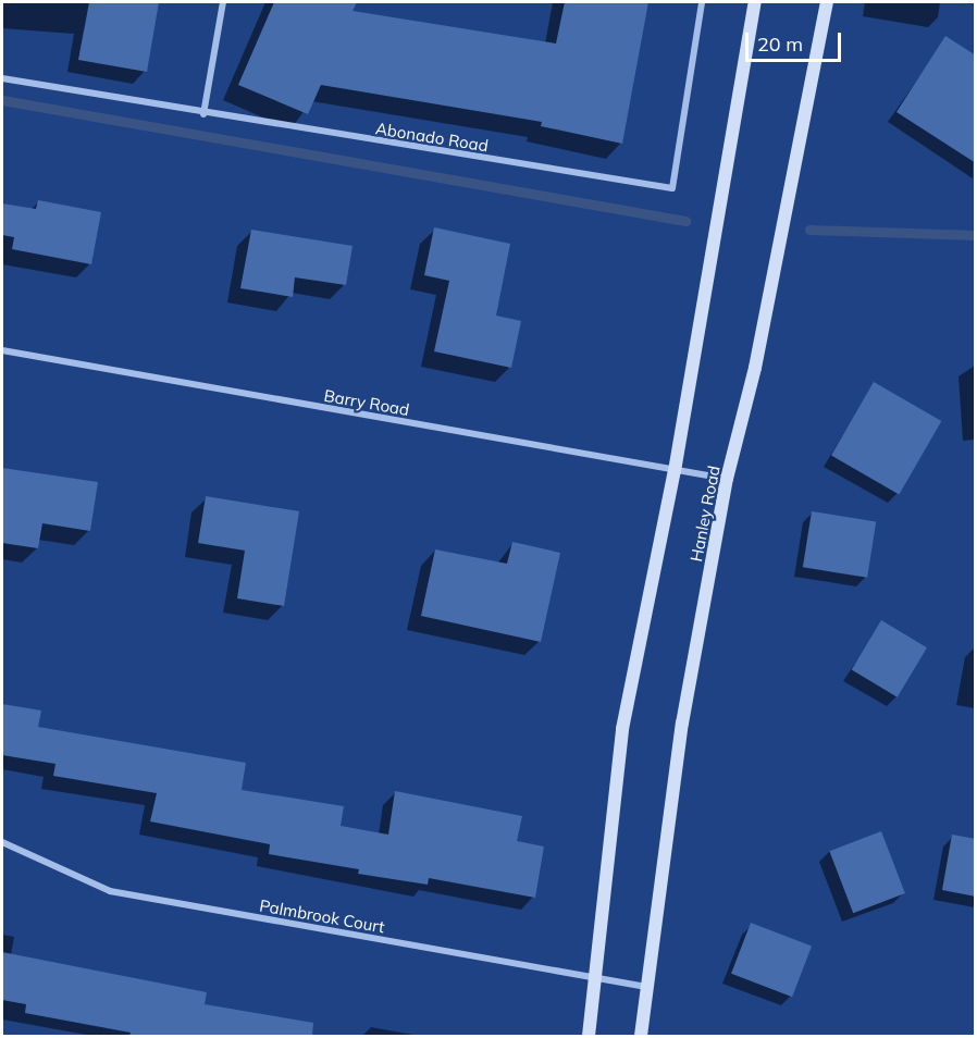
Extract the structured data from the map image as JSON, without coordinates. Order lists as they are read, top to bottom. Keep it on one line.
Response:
{"streets":{"main road":["Hanley Road"],"street":["Abonado Road","Barry Road","Palmbrook Court"]},"crossings":[["Barry Road","Hanley Road"],["Hanley Road","Palmbrook Court"]],"scale_bar":"20 m"}
